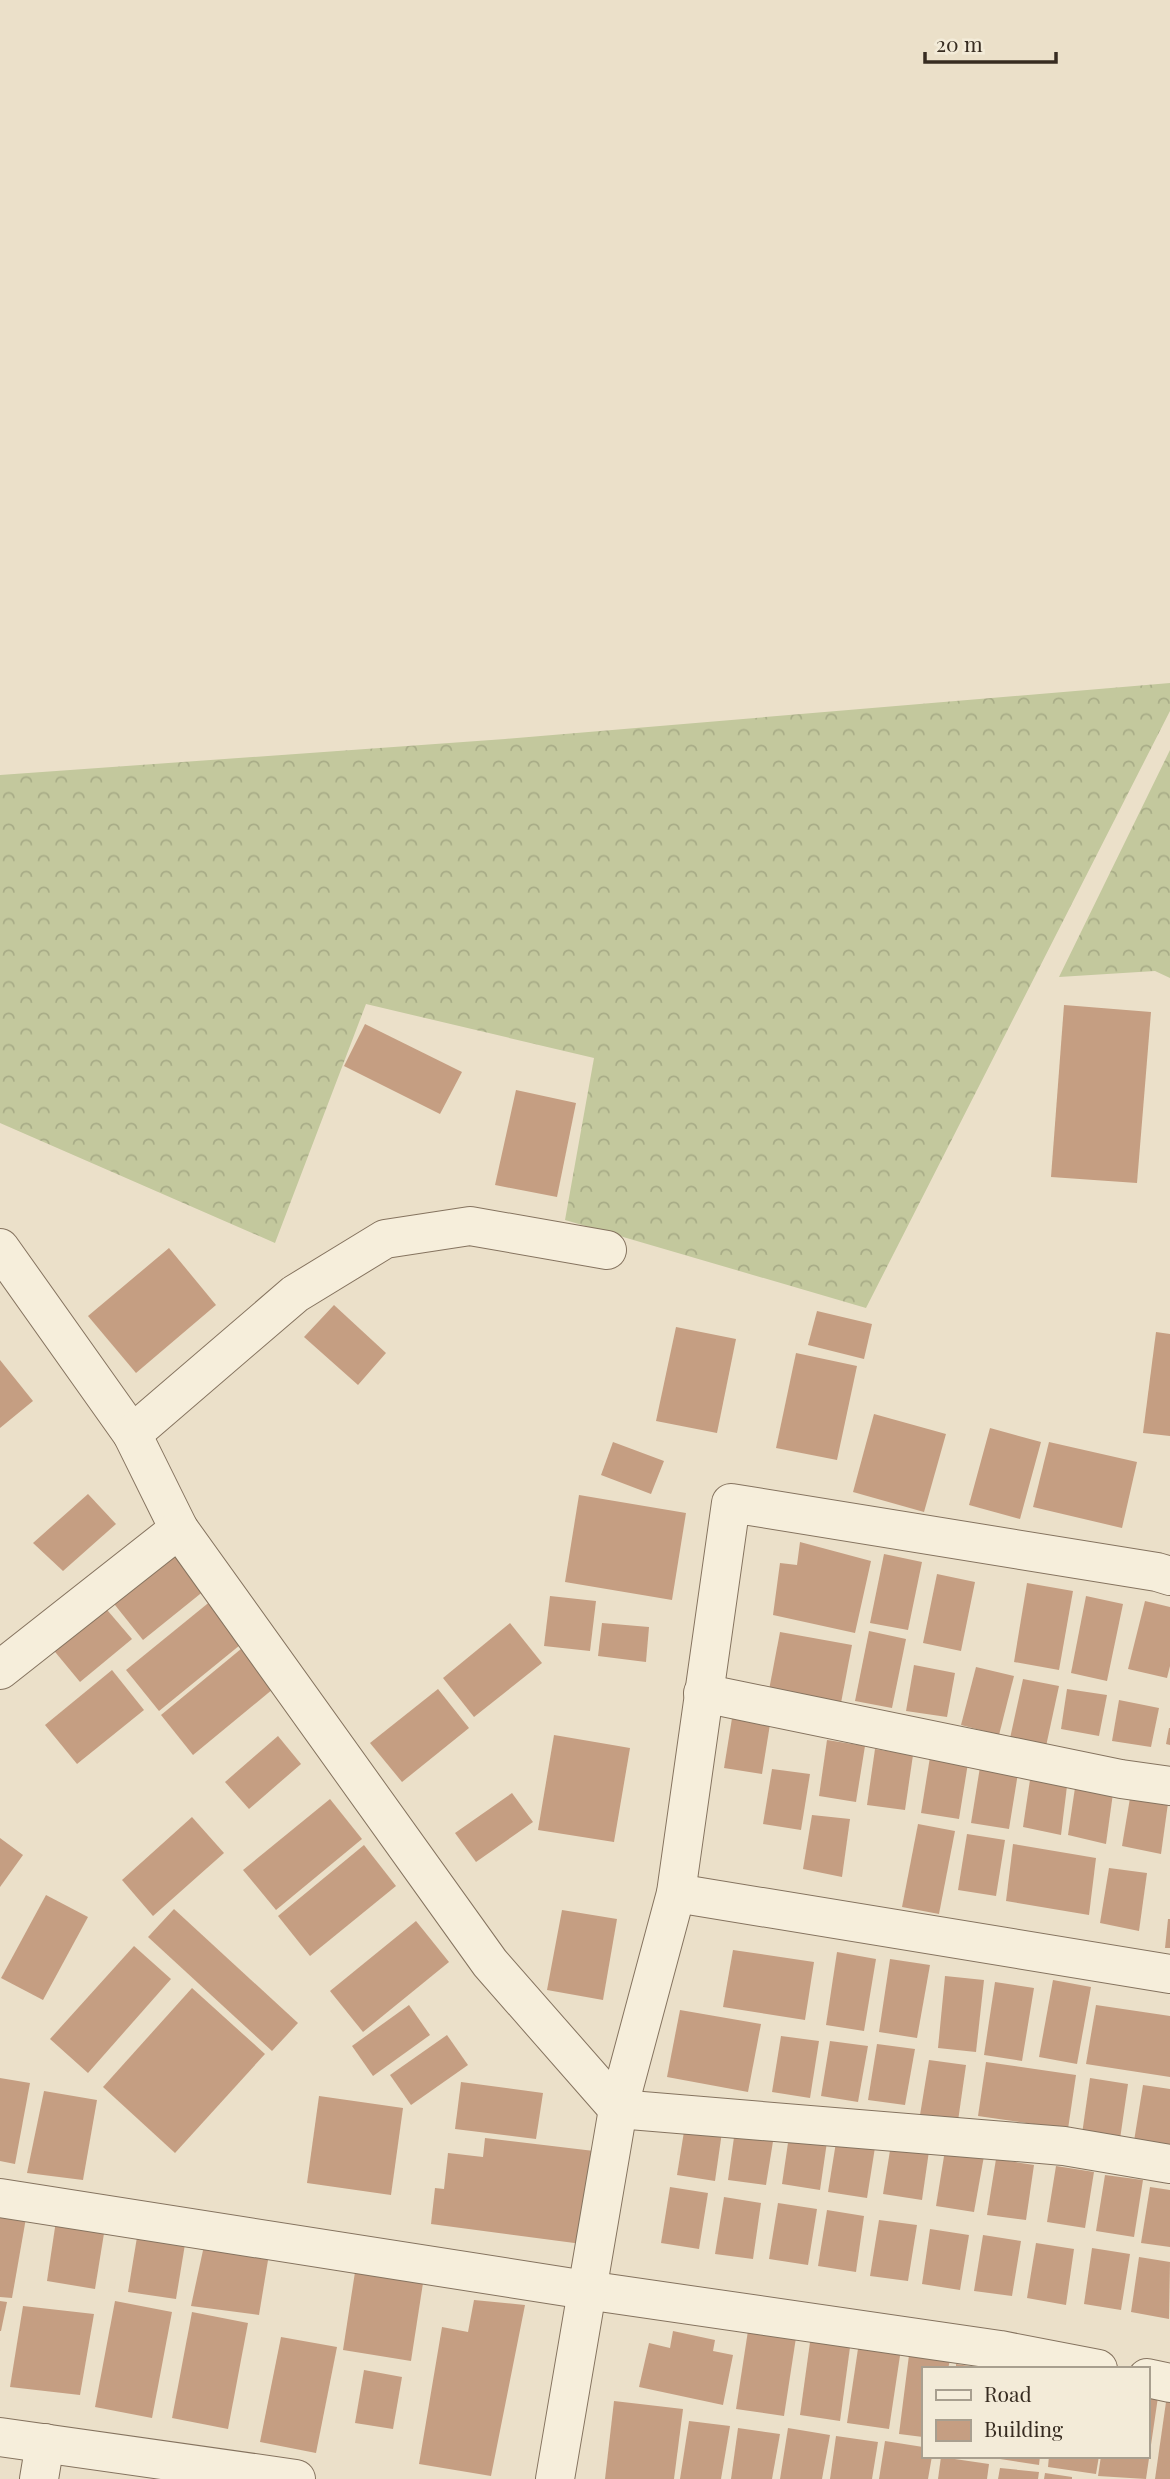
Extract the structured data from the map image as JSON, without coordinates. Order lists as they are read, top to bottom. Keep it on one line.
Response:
{"legend":["Road","Building"],"scale_bar":"20 m"}
